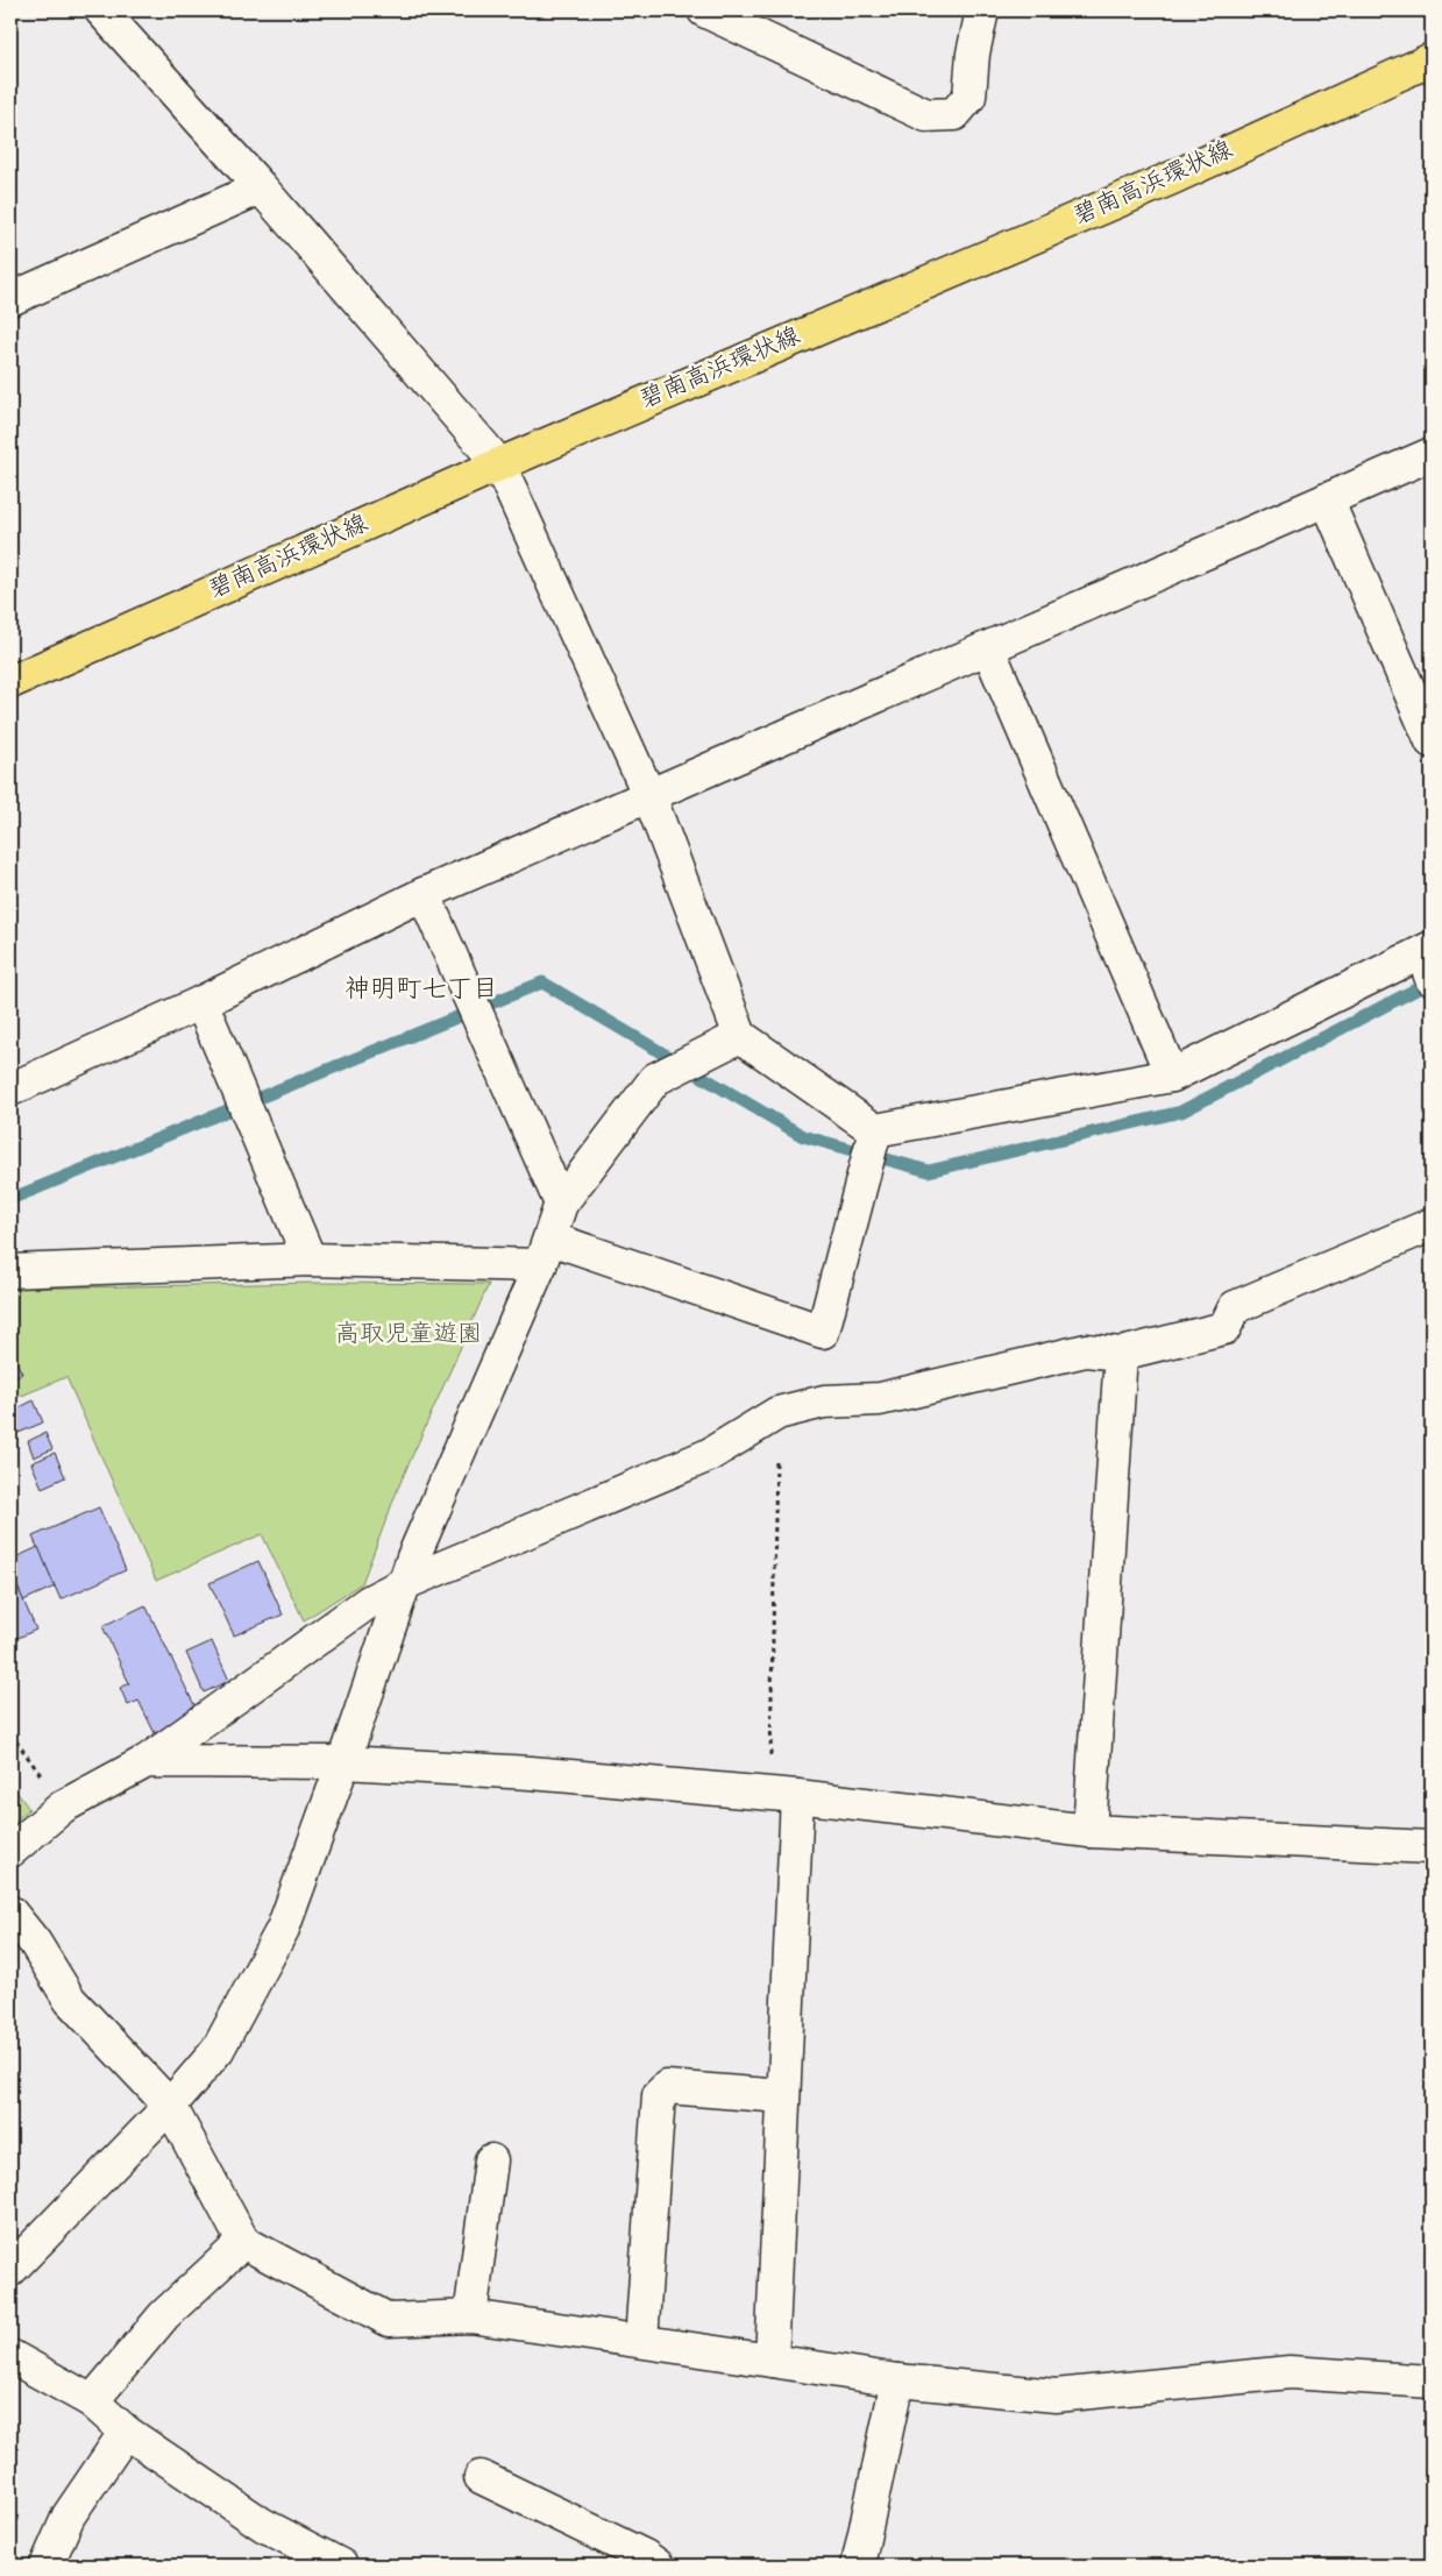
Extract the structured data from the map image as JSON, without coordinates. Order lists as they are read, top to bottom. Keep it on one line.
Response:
{"streets":{"main road":["碧南高浜環状線"]},"districts":["神明町七丁目"],"parks":["高取児童遊園"]}
